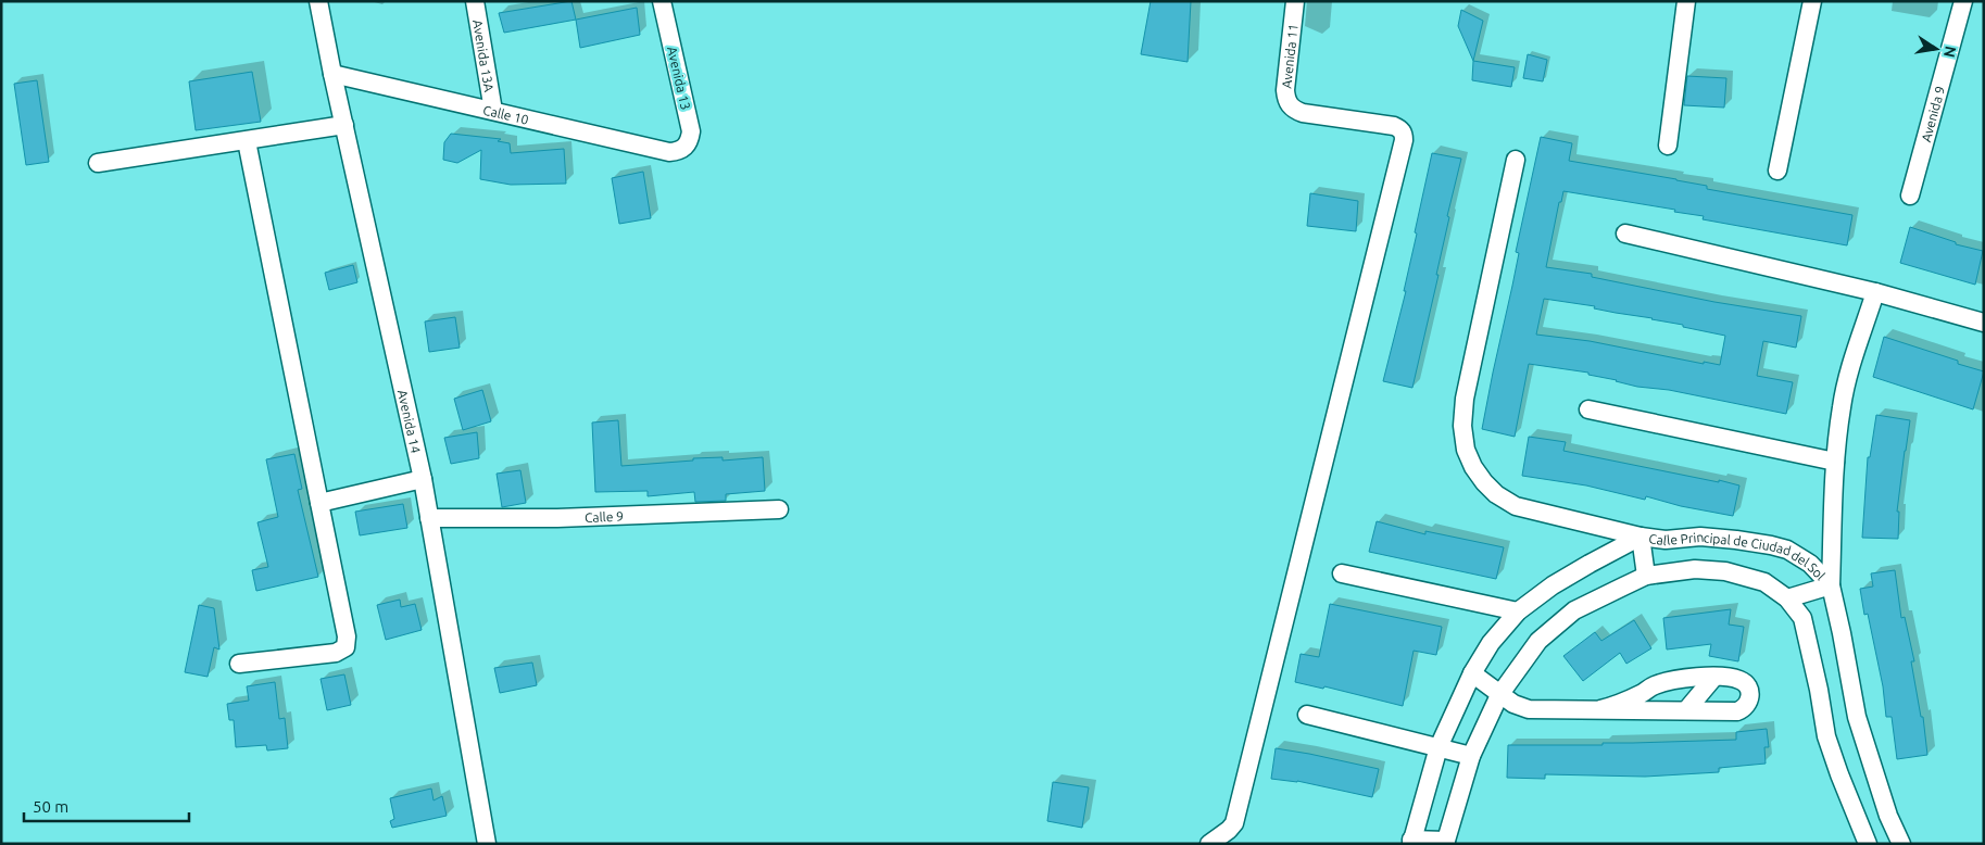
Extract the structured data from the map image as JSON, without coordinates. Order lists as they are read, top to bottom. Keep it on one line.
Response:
{"streets":{"street":["Avenida 13A","Avenida 11","Avenida 13","Calle 10","Avenida 9","Avenida 14","Calle 9","Calle Principal de Ciudad del Sol"]},"crossings":[["Avenida 13A","Calle 10"],["Avenida 13","Calle 10"],["Calle 10","Avenida 14"],["Avenida 14","Calle 9"]],"scale_bar":"50 m","north":"right"}
